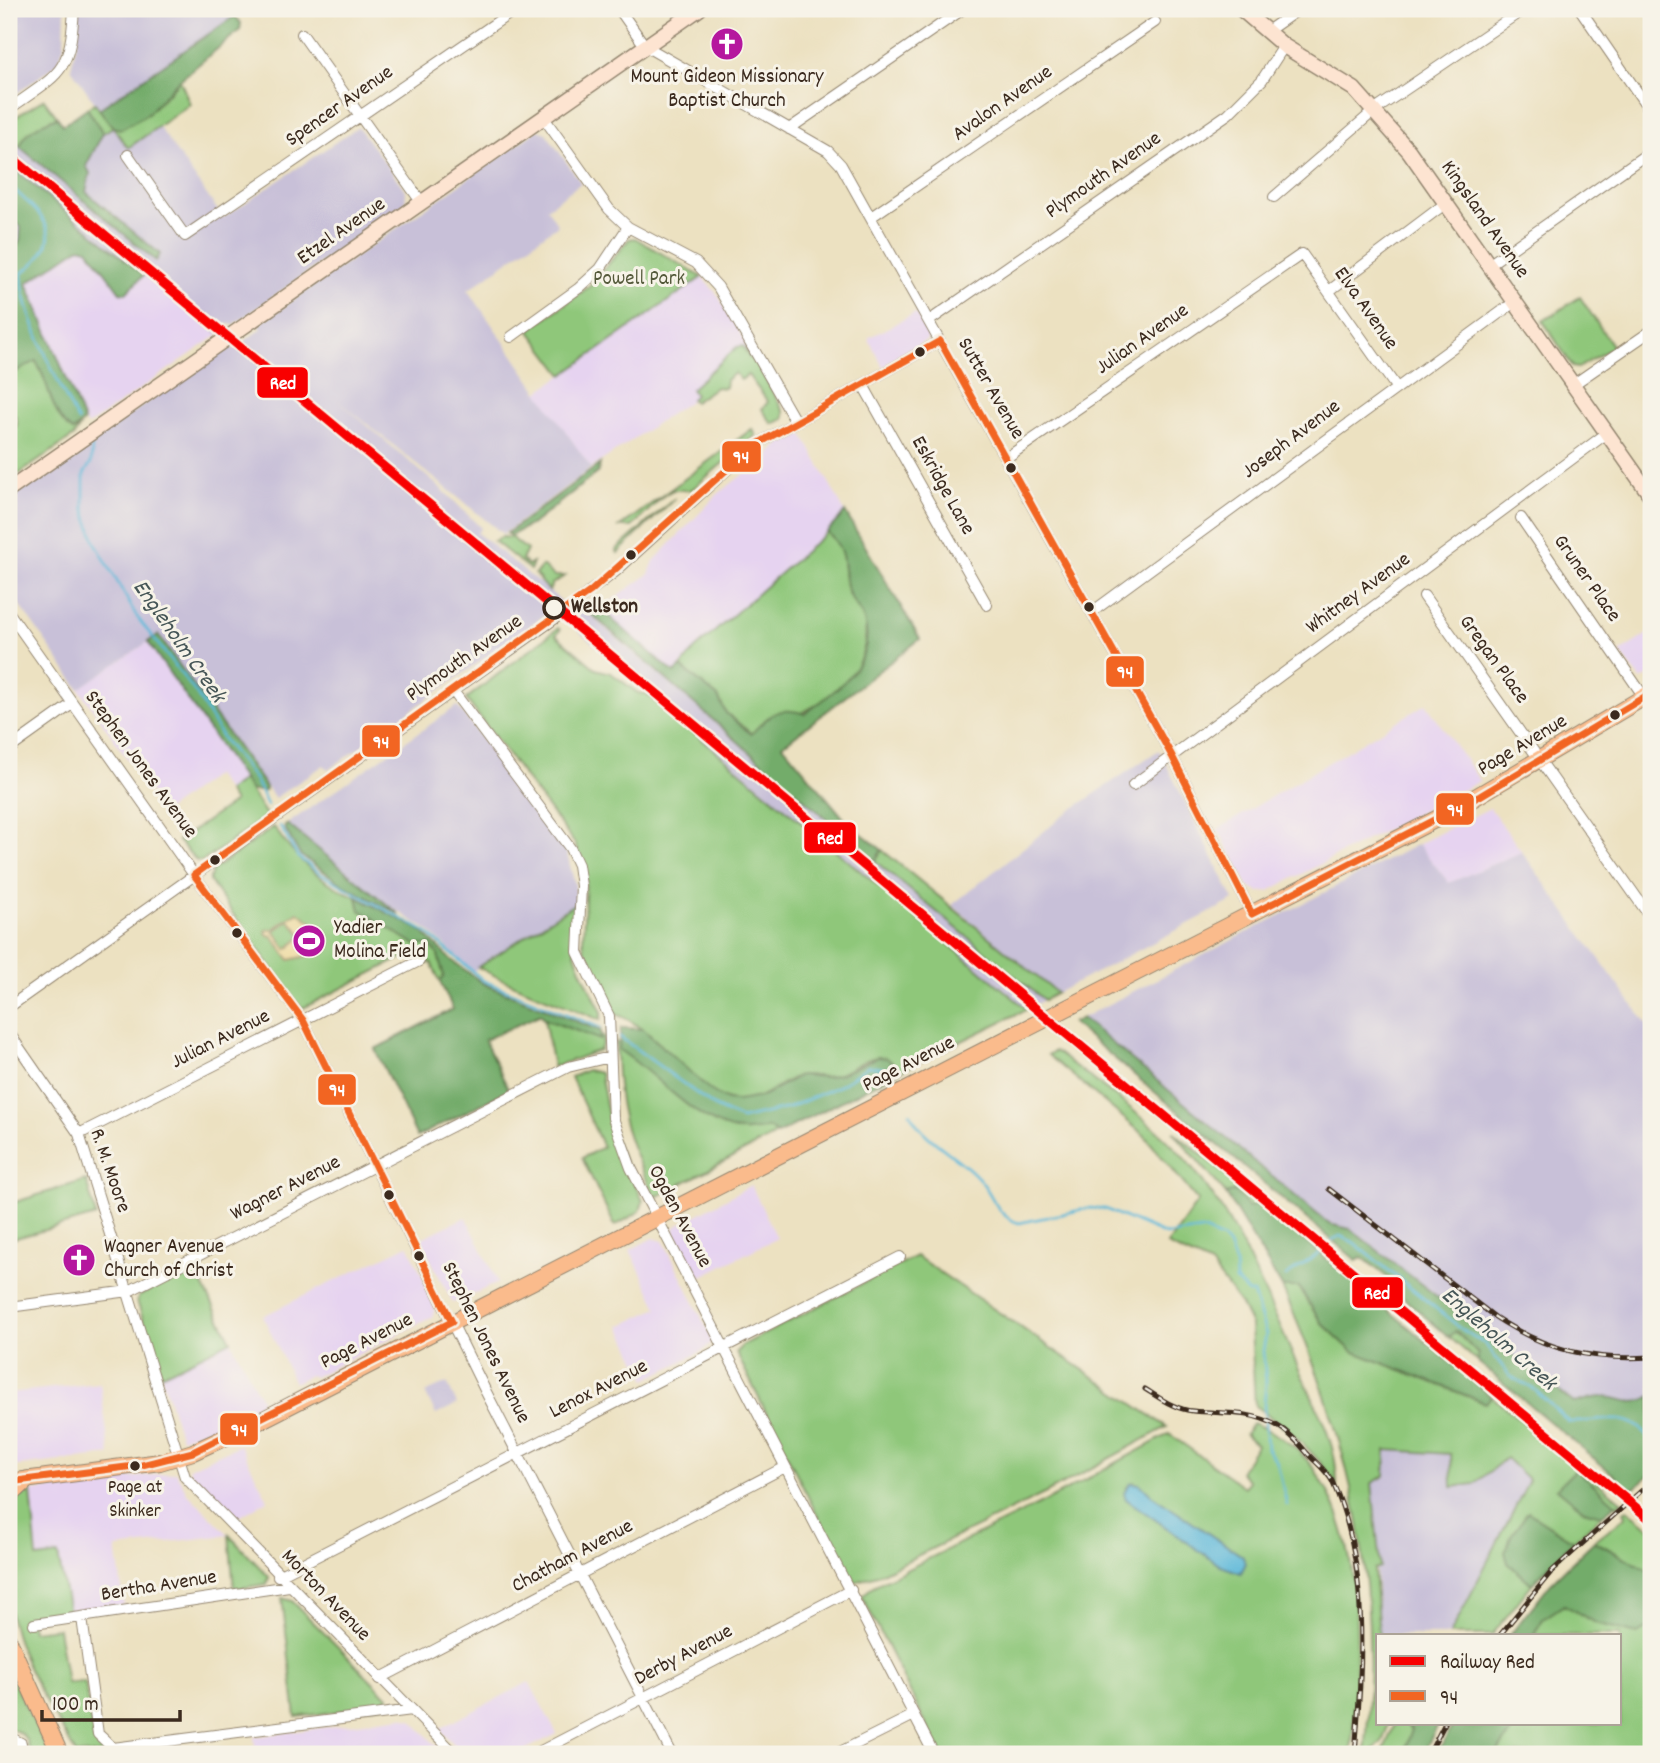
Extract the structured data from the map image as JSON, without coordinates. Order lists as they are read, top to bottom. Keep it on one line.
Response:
{"streets":{"main road":["Page Avenue"],"street":["Avalon Avenue","Spencer Avenue","Plymouth Avenue","Kingsland Avenue","Etzel Avenue","Elva Avenue","Julian Avenue","Sutter Avenue","Joseph Avenue","Eskridge Lane","Gruner Place","Whitney Avenue","Gregan Place","Stephen Jones Avenue","R. M. Moore","Wagner Avenue","Ogden Avenue","Lenox Avenue","Chatham Avenue","Bertha Avenue","Morton Avenue","Derby Avenue"]},"crossings":[["Avalon Avenue","Sutter Avenue"],["Plymouth Avenue","Kingsland Avenue"],["Plymouth Avenue","Sutter Avenue"],["Plymouth Avenue","Eskridge Lane"],["Plymouth Avenue","Stephen Jones Avenue"],["Plymouth Avenue","Ogden Avenue"],["Kingsland Avenue","Joseph Avenue"],["Kingsland Avenue","Whitney Avenue"],["Etzel Avenue","Sutter Avenue"],["Elva Avenue","Julian Avenue"],["Elva Avenue","Joseph Avenue"],["Julian Avenue","Sutter Avenue"],["Julian Avenue","Stephen Jones Avenue"],["Julian Avenue","R. M. Moore"],["Sutter Avenue","Joseph Avenue"],["Sutter Avenue","Whitney Avenue"],["Sutter Avenue","Page Avenue"],["Gruner Place","Page Avenue"],["Gregan Place","Page Avenue"],["Page Avenue","Stephen Jones Avenue"],["Page Avenue","R. M. Moore"],["Page Avenue","Ogden Avenue"],["Page Avenue","Morton Avenue"],["Stephen Jones Avenue","Wagner Avenue"],["Stephen Jones Avenue","Lenox Avenue"],["Stephen Jones Avenue","Chatham Avenue"],["Stephen Jones Avenue","Derby Avenue"],["R. M. Moore","Wagner Avenue"],["R. M. Moore","Morton Avenue"],["Wagner Avenue","Ogden Avenue"],["Ogden Avenue","Lenox Avenue"],["Ogden Avenue","Chatham Avenue"],["Ogden Avenue","Derby Avenue"],["Lenox Avenue","Morton Avenue"],["Chatham Avenue","Morton Avenue"],["Bertha Avenue","Morton Avenue"]],"water":["Engleholm Creek"],"parks":["Powell Park"],"places":{"church":["Mount Gideon Missionary Baptist Church","Wagner Avenue Church of Christ"],"other":["Wellston","Page at Skinker"],"sports":["Yadier Molina Field"]},"lines":["rail line Red","transit line 94"],"legend":["Railway Red","94"],"scale_bar":"100 m"}
